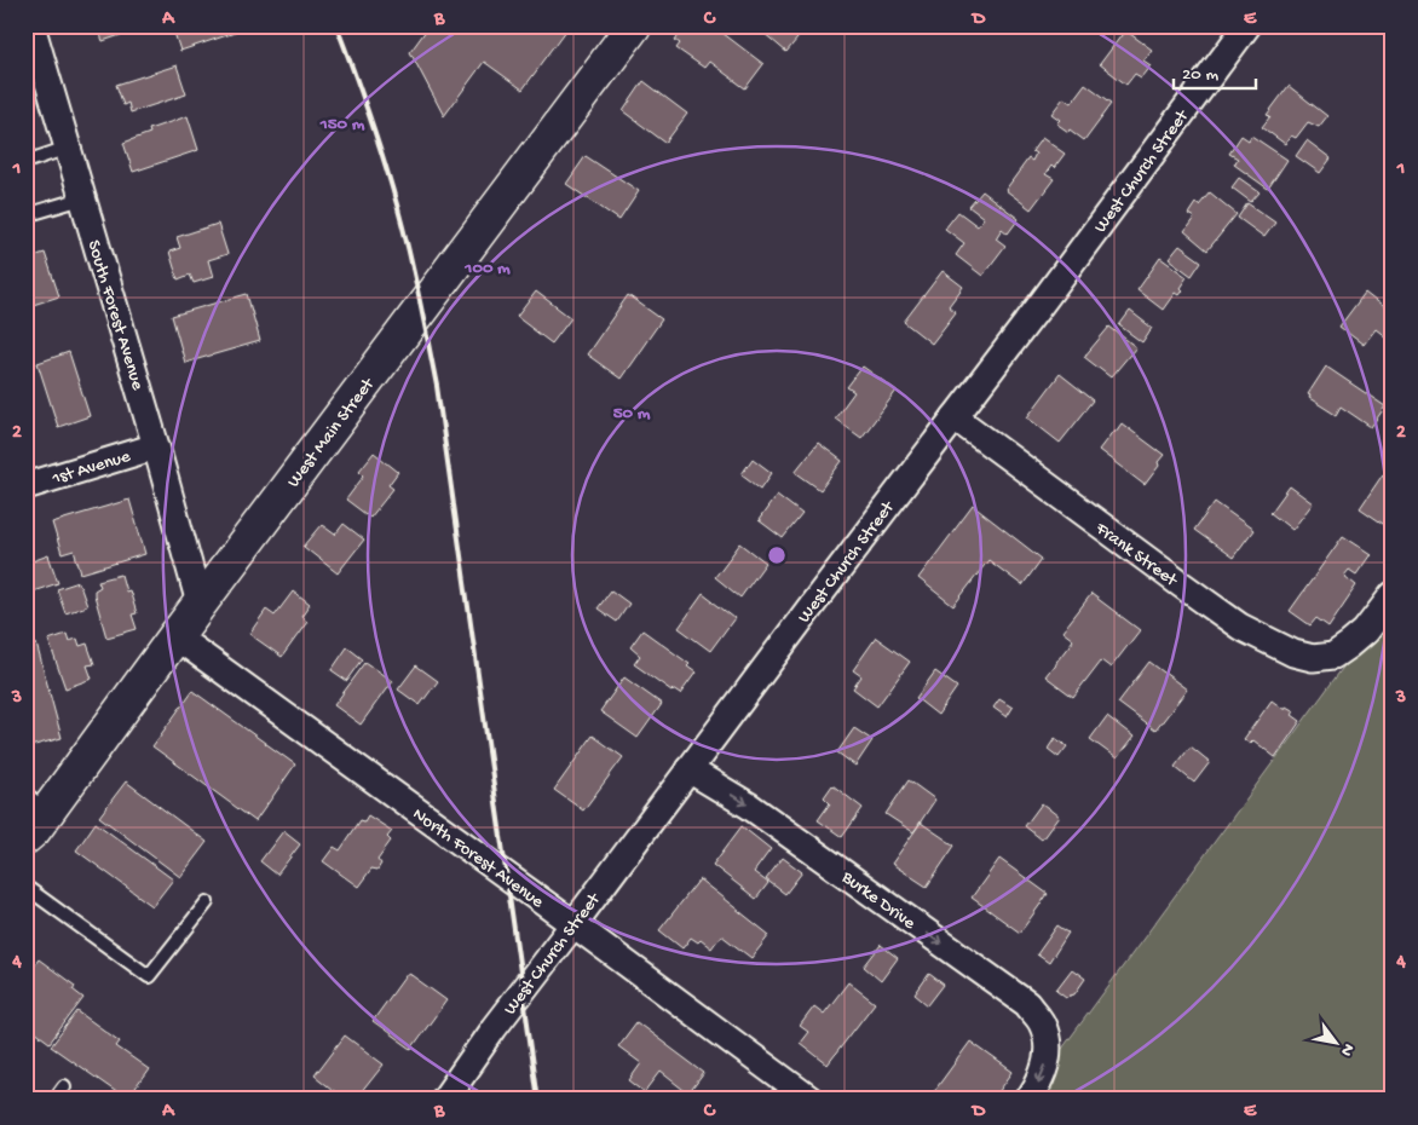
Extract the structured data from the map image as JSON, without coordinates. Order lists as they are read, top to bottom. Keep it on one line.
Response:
{"streets":{"main road":["West Main Street"],"street":["West Church Street","South Forest Avenue","1st Avenue","Frank Street","North Forest Avenue","Burke Drive"]},"crossings":[["West Church Street","Frank Street"],["West Church Street","North Forest Avenue"],["West Church Street","Burke Drive"],["South Forest Avenue","West Main Street"],["South Forest Avenue","1st Avenue"],["West Main Street","North Forest Avenue"]],"one_way":["Burke Drive"],"scale_bar":"20 m","north":"bottom right","grid":{"columns":["A","B","C","D","E"],"rows":["1","2","3","4"]},"rings":["150 m","100 m","50 m"]}
